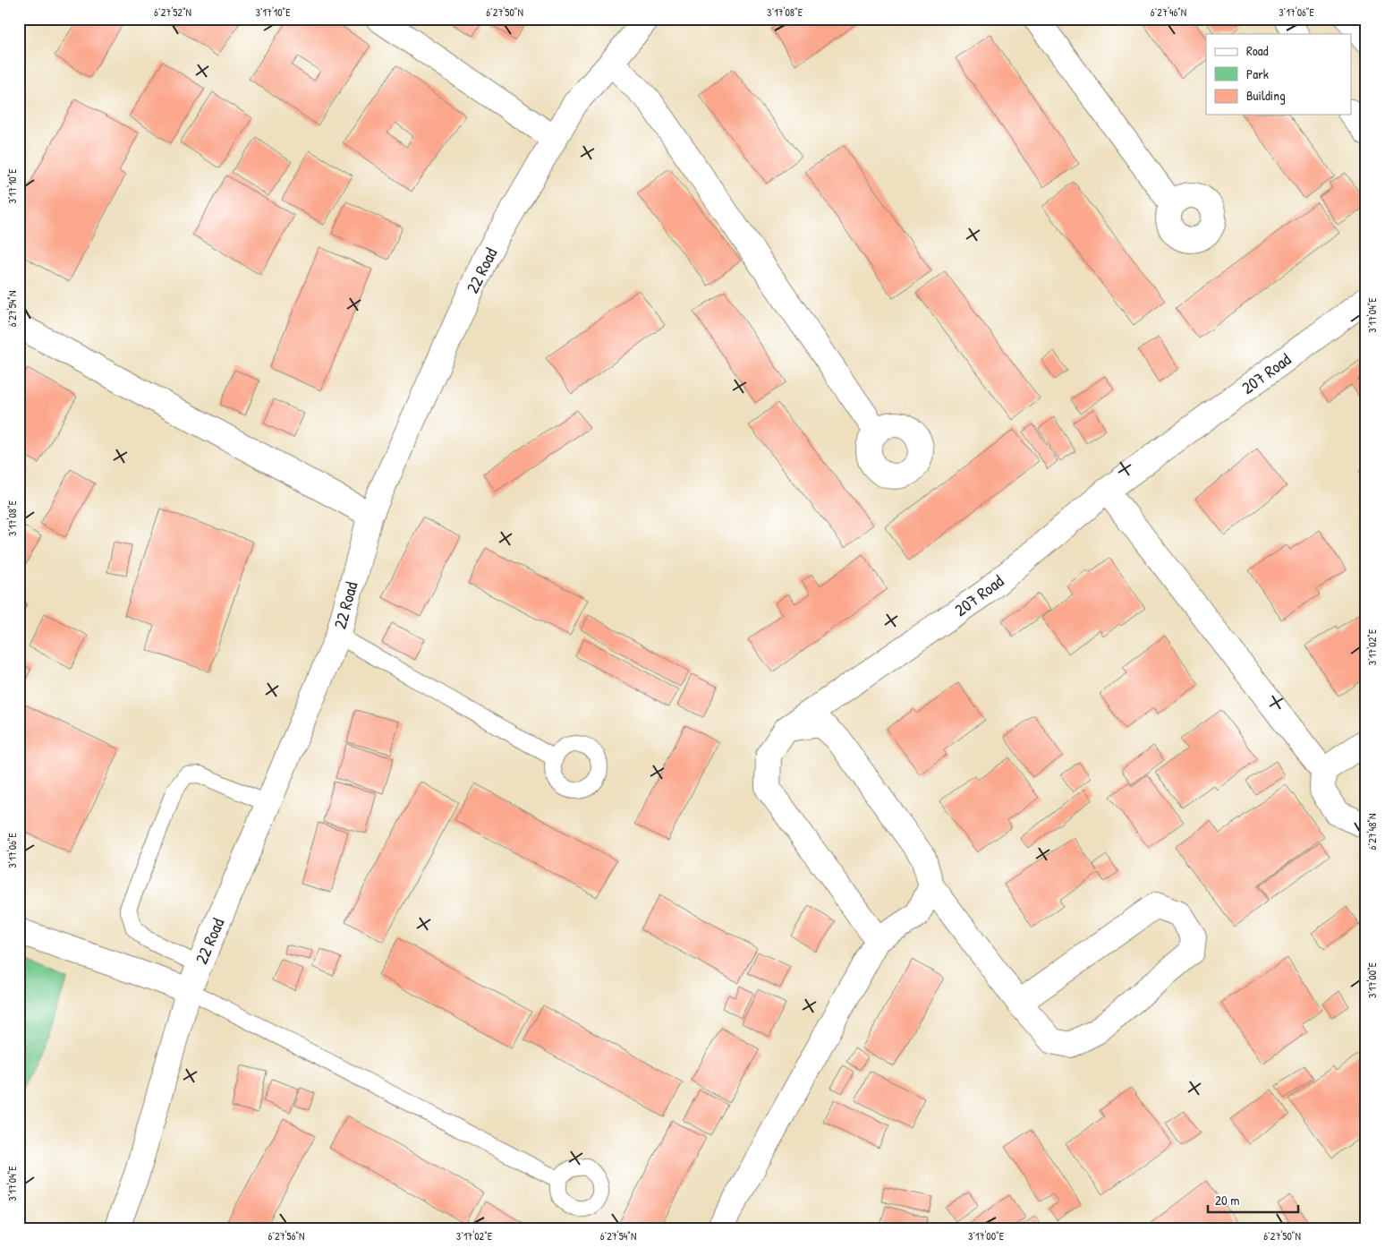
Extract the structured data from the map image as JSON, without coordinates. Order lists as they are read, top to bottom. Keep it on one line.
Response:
{"streets":{"street":["22 Road","207 Road"]},"legend":["Road","Park","Building"],"scale_bar":"20 m","coordinates":["6°27'52\"N","3°17'10\"E","6°27'50\"N","3°17'08\"E","6°27'46\"N","3°17'06\"E","6°27'54\"N","3°17'04\"E","3°17'02\"E","6°27'48\"N","3°17'00\"E","6°27'56\"N"]}
